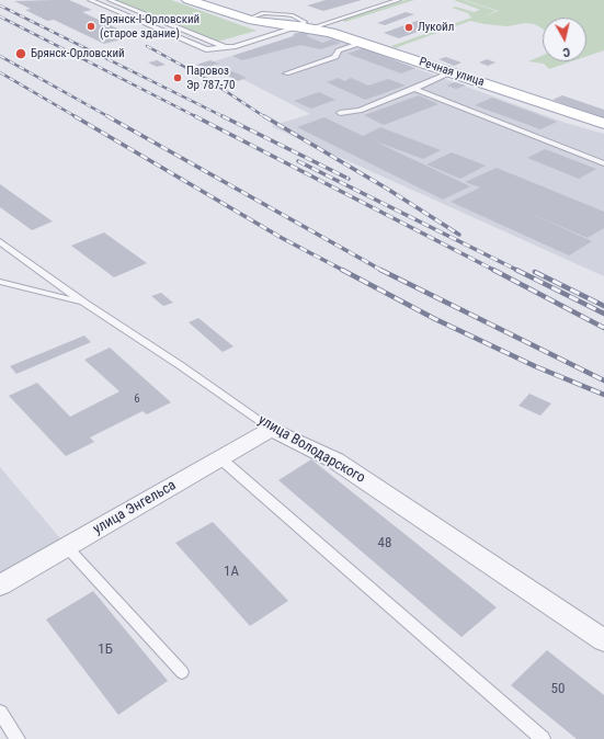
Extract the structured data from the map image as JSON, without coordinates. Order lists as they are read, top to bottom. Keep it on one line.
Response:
{"streets":{"main road":["Речная улица"],"street":["улица Володарского","улица Энгельса"]},"crossings":[["улица Володарского","улица Энгельса"]],"places":["Брянск-I-Орловский (старое здание)","Лукойл","Брянск-Орловский","Паровоз Эр 787-70"],"house_numbers":["6","48","1А","1Б","50"],"north":"bottom"}
